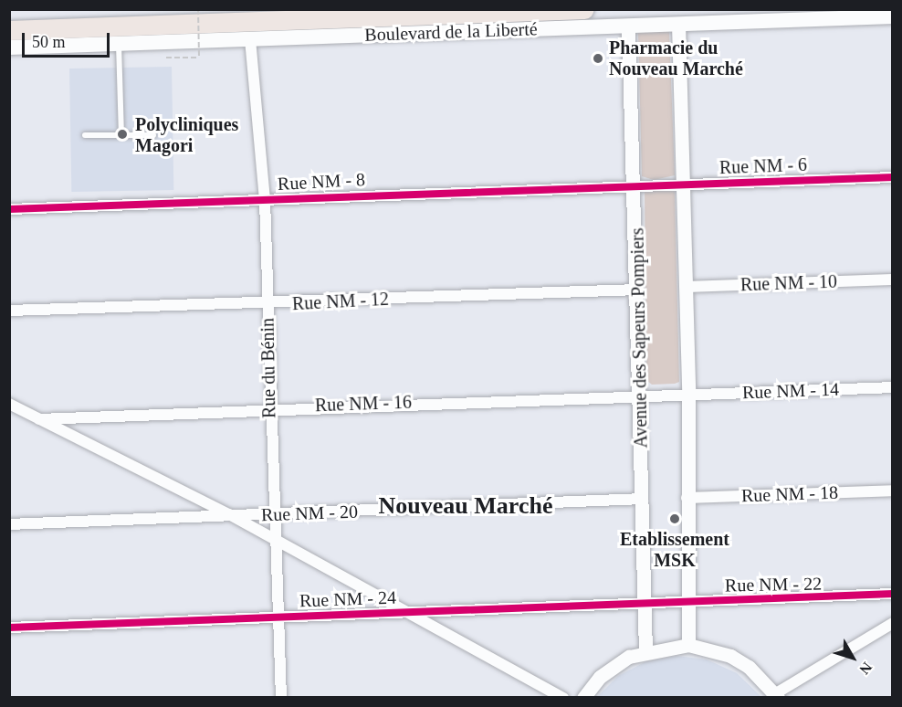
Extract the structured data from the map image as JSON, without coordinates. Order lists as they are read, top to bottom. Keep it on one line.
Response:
{"streets":{"highway":["Boulevard de la Liberté"],"street":["Rue NM - 6","Rue NM - 8","Rue NM - 10","Rue NM - 12","Avenue des Sapeurs Pompiers","Rue du Bénin","Rue NM - 14","Rue NM - 16","Rue NM - 18","Rue NM - 20","Rue NM - 22","Rue NM - 24"]},"crossings":[["Boulevard de la Liberté","Avenue des Sapeurs Pompiers"],["Boulevard de la Liberté","Rue du Bénin"],["Rue NM - 6","Rue NM - 8"],["Rue NM - 6","Avenue des Sapeurs Pompiers"],["Rue NM - 8","Avenue des Sapeurs Pompiers"],["Rue NM - 8","Rue du Bénin"],["Rue NM - 12","Avenue des Sapeurs Pompiers"],["Rue NM - 12","Rue du Bénin"],["Avenue des Sapeurs Pompiers","Rue NM - 16"],["Avenue des Sapeurs Pompiers","Rue NM - 20"],["Avenue des Sapeurs Pompiers","Rue NM - 24"],["Rue du Bénin","Rue NM - 16"],["Rue du Bénin","Rue NM - 20"],["Rue du Bénin","Rue NM - 24"],["Rue NM - 14","Rue NM - 16"],["Rue NM - 22","Rue NM - 24"]],"districts":["Nouveau Marché"],"places":["Pharmacie du Nouveau Marché","Polycliniques Magori","Etablissement MSK"],"scale_bar":"50 m","north":"bottom right"}
